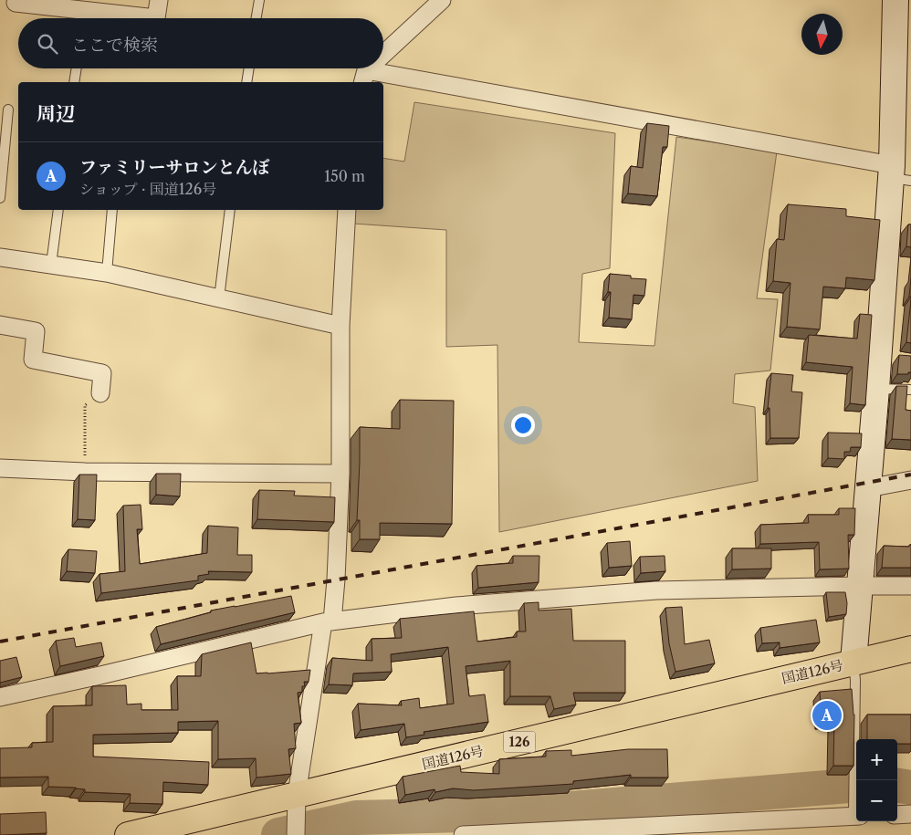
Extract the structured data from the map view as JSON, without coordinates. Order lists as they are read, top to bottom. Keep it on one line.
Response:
{"streets":{"highway":["国道126号","126"]},"north":"bottom","page":{"search":"ここで検索","heading":"周辺","list":[{"mark":"A","name":"ファミリーサロンとんぼ","note":"ショップ · 国道126号","value":"150 m"}],"pins":"A","map_buttons":["+","−"]}}
